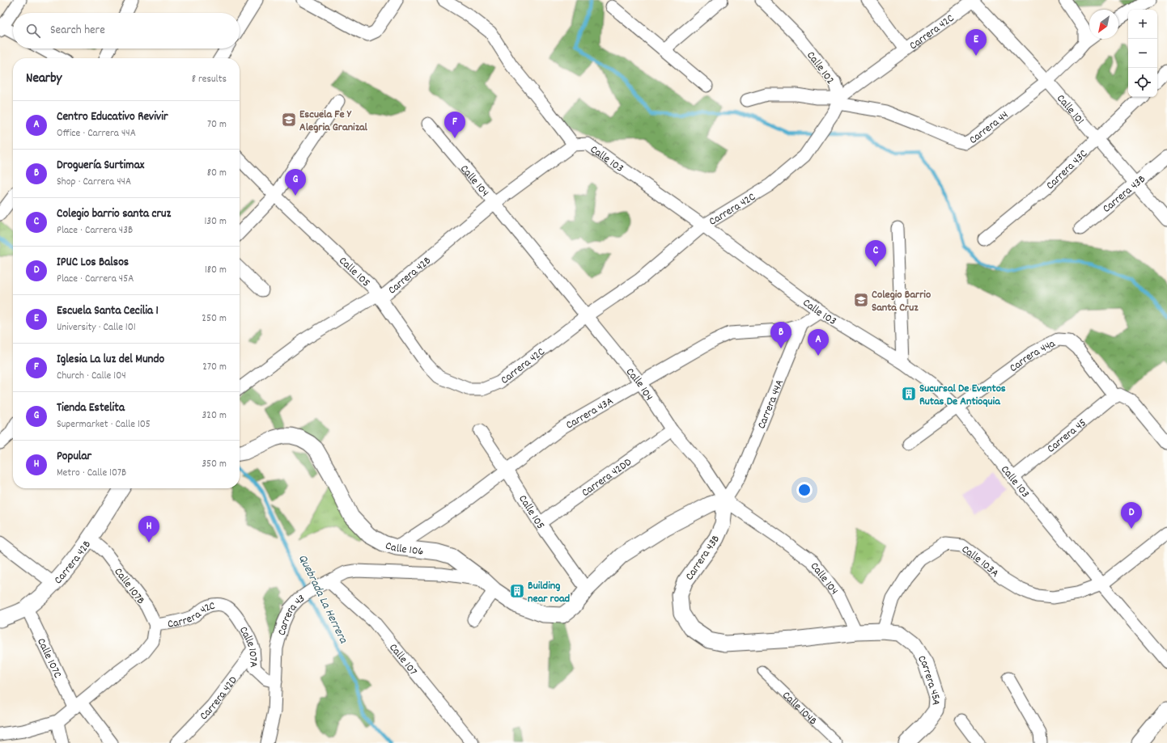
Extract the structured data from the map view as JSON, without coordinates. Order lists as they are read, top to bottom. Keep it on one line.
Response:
{"streets":{"street":["Carrera 42C","Calle 102","Calle 101","Carrera 44","Calle 103","Carrera 43C","Calle 104","Carrera 43B","Calle 105","Carrera 42B","Carrera 44a","Carrera 44A","Carrera 43A","Carrera 45","Carrera 42DD","Calle 106","Calle 103A","Calle 107B","Carrera 43","Calle 107A","Calle 107C","Calle 107","Carrera 45A","Carrera 42D","Calle 104B"]},"crossings":[["Carrera 42C","Calle 102"],["Carrera 42C","Calle 101"],["Carrera 42C","Carrera 44"],["Carrera 42C","Calle 103"],["Carrera 42C","Calle 104"],["Carrera 42C","Calle 105"],["Carrera 42C","Calle 107B"],["Carrera 42C","Calle 107A"],["Calle 102","Carrera 44"],["Calle 101","Carrera 44"],["Calle 101","Carrera 43C"],["Calle 101","Carrera 43B"],["Calle 103","Carrera 42B"],["Calle 103","Carrera 44a"],["Calle 103","Carrera 45"],["Calle 103","Calle 103A"],["Calle 104","Carrera 43B"],["Calle 104","Carrera 42B"],["Calle 104","Carrera 44A"],["Calle 104","Carrera 43A"],["Calle 104","Carrera 42DD"],["Carrera 43B","Carrera 44A"],["Calle 105","Carrera 42B"],["Calle 105","Carrera 43A"],["Calle 105","Carrera 42DD"],["Calle 105","Calle 106"],["Carrera 42B","Calle 107B"],["Carrera 42B","Calle 107C"],["Carrera 44a","Carrera 45"],["Carrera 44A","Carrera 43A"],["Carrera 43A","Calle 106"],["Calle 106","Carrera 43"],["Calle 103A","Carrera 45A"],["Carrera 43","Calle 107A"],["Carrera 43","Calle 107"],["Calle 107A","Carrera 42D"]],"water":["Quebrada La Herrera"],"places":{"school or university":["Escuela Fe Y Alegria Granizal","Colegio Barrio Santa Cruz"],"building":["Sucursal De Eventos Rutas De Antioquia","Building near road"]},"north":"bottom left","page":{"map_buttons":["+","−"],"search":"Search here","pins":["E","F","G","C","B","A","D","H"],"heading":["Nearby","8 results"],"list":[{"mark":"A","name":"Centro Educativo Revivir","note":"Office · Carrera 44A","value":"70 m"},{"mark":"B","name":"Droguería Surtimax","note":"Shop · Carrera 44A","value":"80 m"},{"mark":"C","name":"Colegio barrio santa cruz","note":"Place · Carrera 43B","value":"130 m"},{"mark":"D","name":"IPUC Los Balsos","note":"Place · Carrera 45A","value":"180 m"},{"mark":"E","name":"Escuela Santa Cecilia 1","note":"University · Calle 101","value":"250 m"},{"mark":"F","name":"Iglesia La luz del Mundo","note":"Church · Calle 104","value":"270 m"},{"mark":"G","name":"Tienda Estelita","note":"Supermarket · Calle 105","value":"320 m"},{"mark":"H","name":"Popular","note":"Metro · Calle 107B","value":"350 m"}]}}
